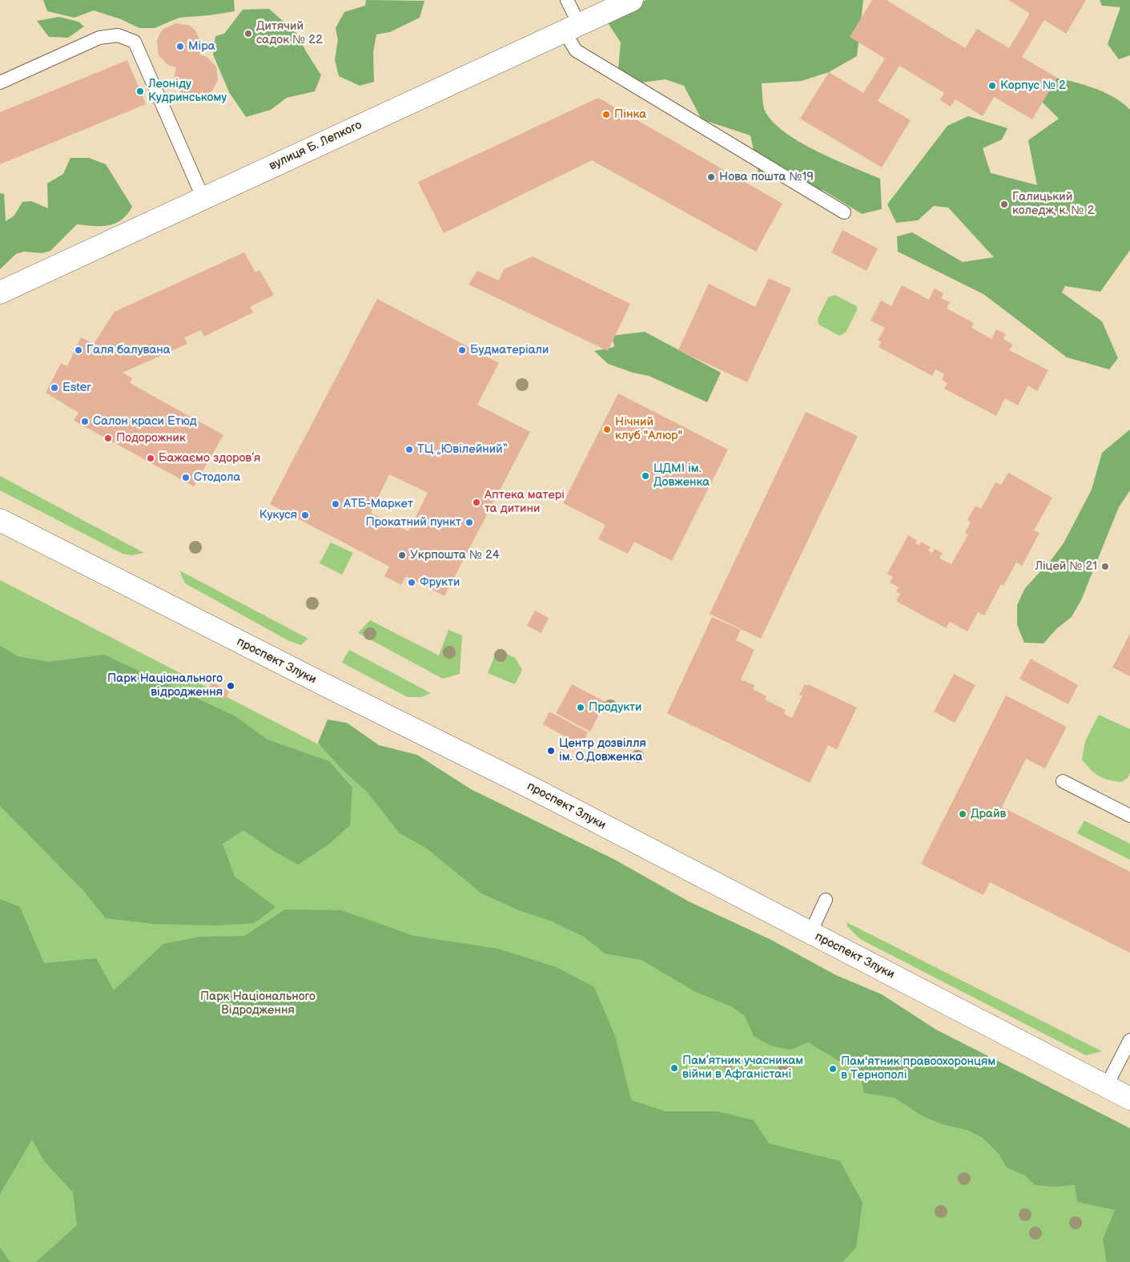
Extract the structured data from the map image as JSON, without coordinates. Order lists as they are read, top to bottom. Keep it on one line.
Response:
{"streets":{"main road":["вулиця Б. Лепкого","проспект Злуки"]},"parks":["Парк Національного Відродження"],"places":["Дитячий садок № 22","Міра","Корпус № 2","Леоніду Кудринському","Пінка","Нова пошта №19","Галицький коледж, к. № 2","Галя балувана","Будматеріали","Ester","Салон краси Етюд","Нічний клуб \"Алюр\"","Подорожник","ТЦ „Ювілейний“","Бажаємо здоров’я","ЦДМІ ім. Довженка","Стодола","Аптека матері та дитини","АТБ-Маркет","Кукуся","Прокатний пункт","Укрпошта № 24","Ліцей № 21","Фрукти","Парк Національного відродження","Продукти","Центр дозвілля ім. О.Довженка","Драйв","Пам’ятник учасникам війни в Афганістані","Пам'ятник правоохоронцям в Тернополі"]}
